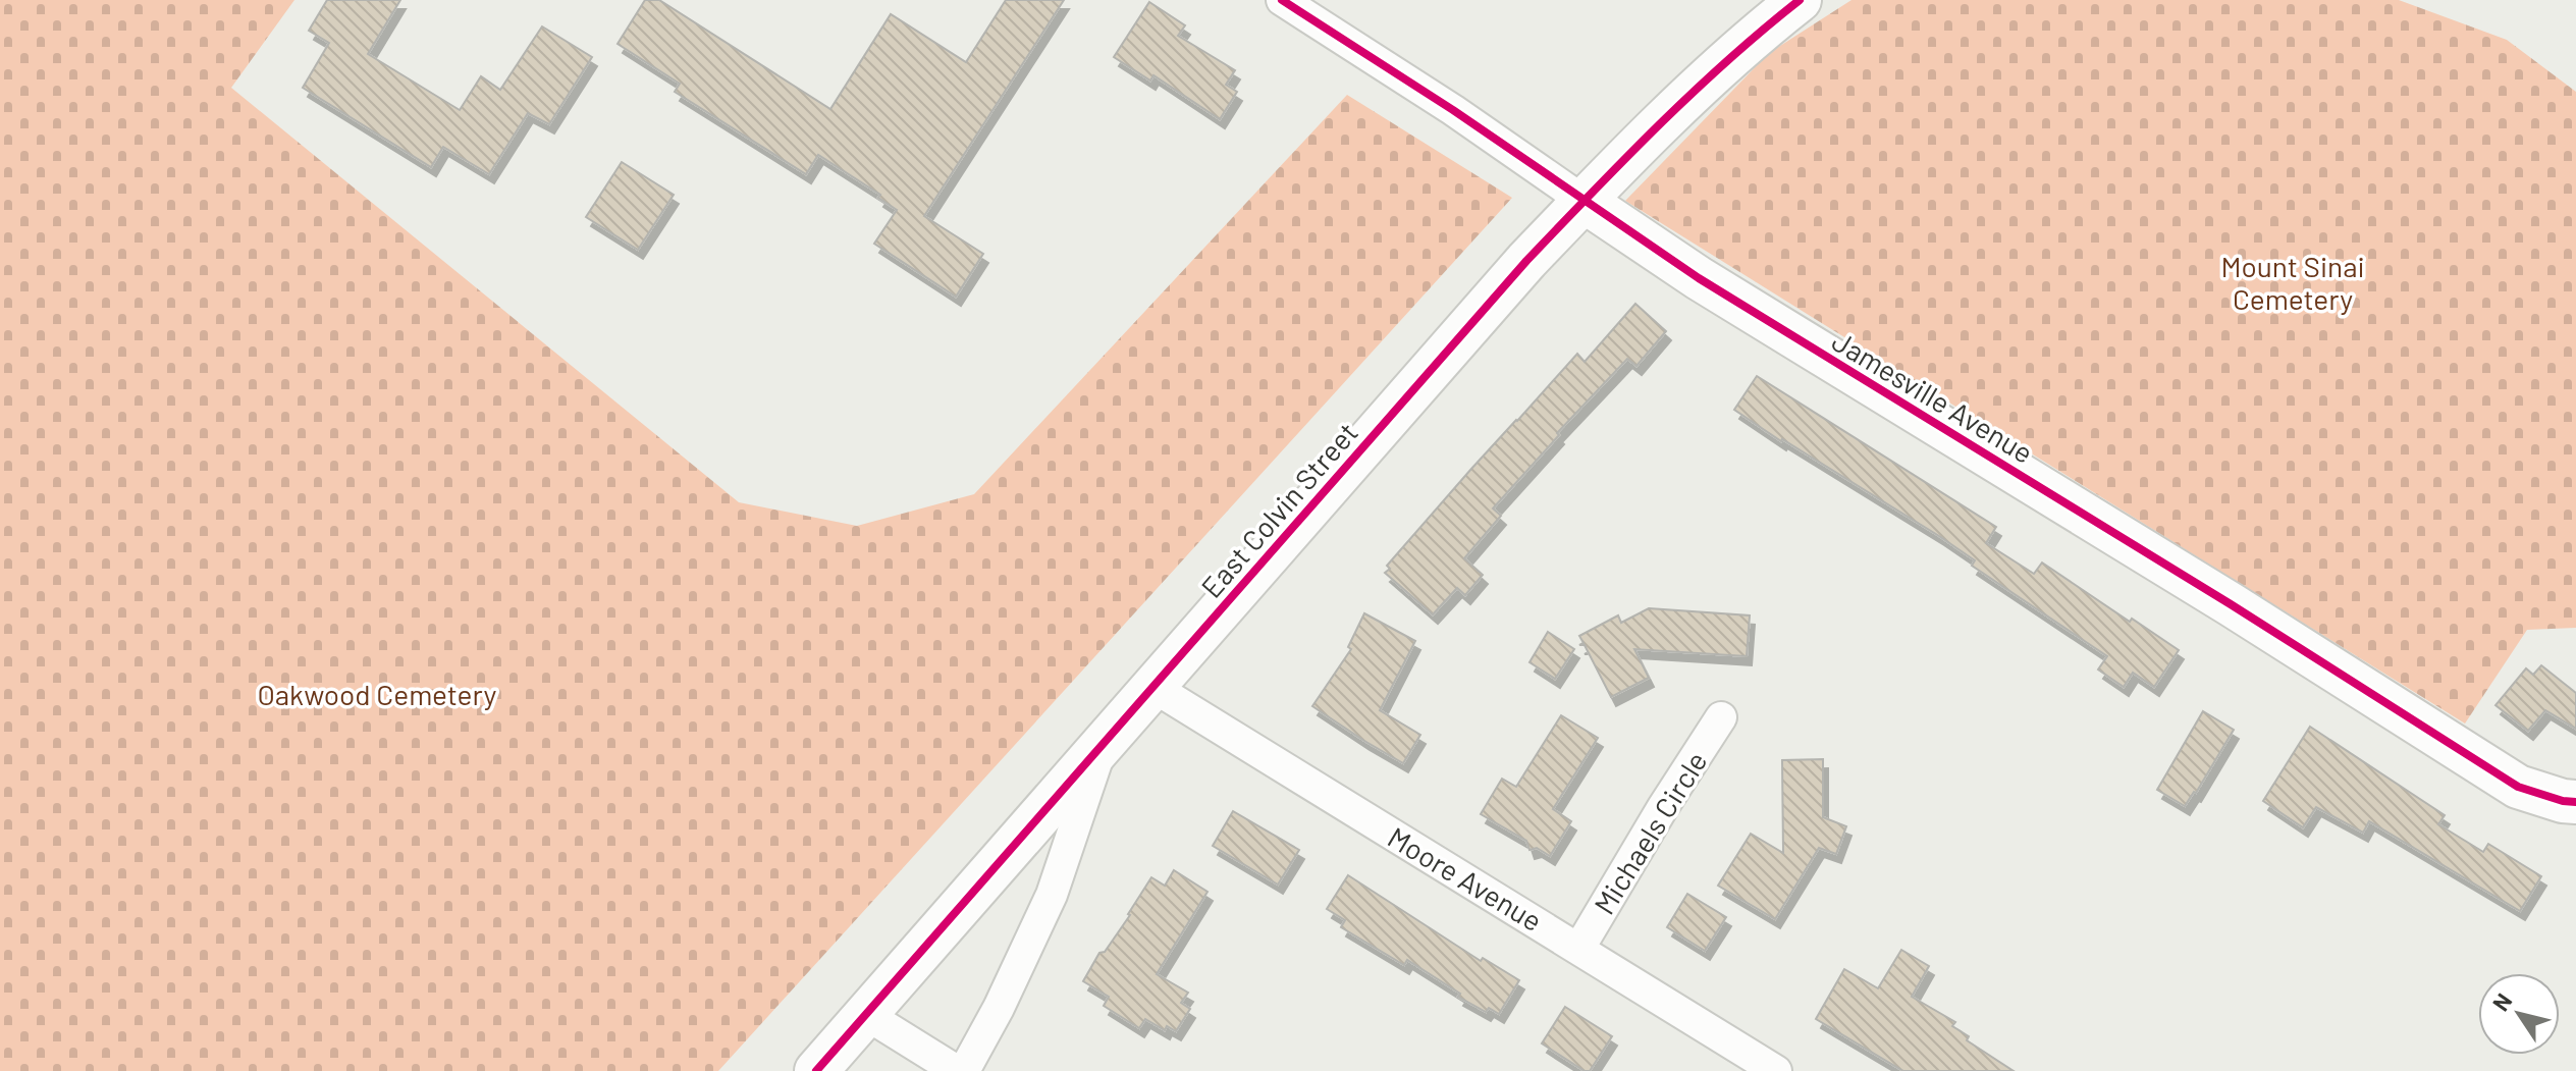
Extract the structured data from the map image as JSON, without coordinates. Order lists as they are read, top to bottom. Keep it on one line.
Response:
{"streets":{"street":["Jamesville Avenue","East Colvin Street","Michaels Circle","Moore Avenue"]},"crossings":[["Jamesville Avenue","East Colvin Street"],["East Colvin Street","Moore Avenue"],["Michaels Circle","Moore Avenue"]],"parks":["Mount Sinai Cemetery","Oakwood Cemetery"],"north":"top left"}
